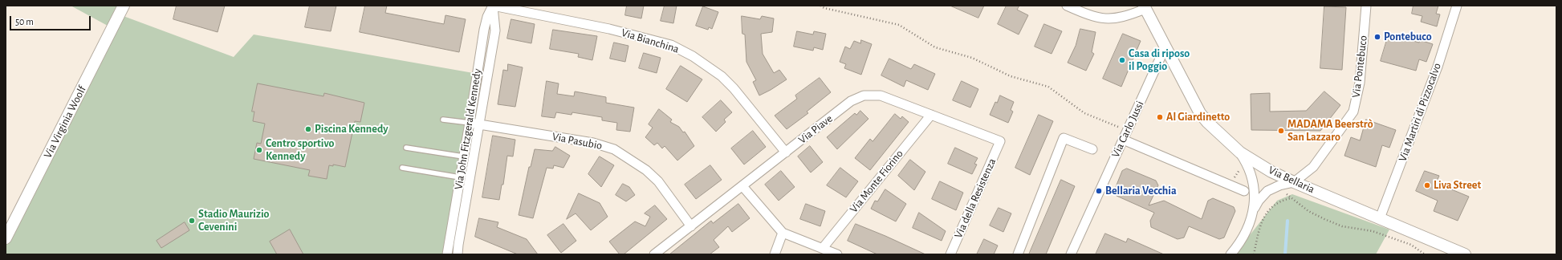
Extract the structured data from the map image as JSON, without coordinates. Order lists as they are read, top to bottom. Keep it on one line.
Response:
{"streets":{"street":["Via Bianchina","Via Pontebuco","Via Martiri di Pizzocalvo","Via Virginia Woolf","Via John Fitzgerald Kennedy","Via Piave","Via Carlo Jussi","Via Pasubio","Via Bellaria","Via Monte Fiorino","Via della Resistenza"]},"crossings":[["Via Bianchina","Via John Fitzgerald Kennedy"],["Via Bianchina","Via Piave"],["Via Pontebuco","Via Bellaria"],["Via Martiri di Pizzocalvo","Via Bellaria"],["Via John Fitzgerald Kennedy","Via Pasubio"],["Via Piave","Via Pasubio"],["Via Piave","Via Monte Fiorino"],["Via Piave","Via della Resistenza"],["Via Carlo Jussi","Via Bellaria"]],"places":["Pontebuco","Casa di riposo il Poggio","Al Giardinetto","Piscina Kennedy","MADAMA Beerstrò San Lazzaro","Centro sportivo Kennedy","Liva Street","Bellaria Vecchia","Stadio Maurizio Cevenini"],"scale_bar":"50 m"}
